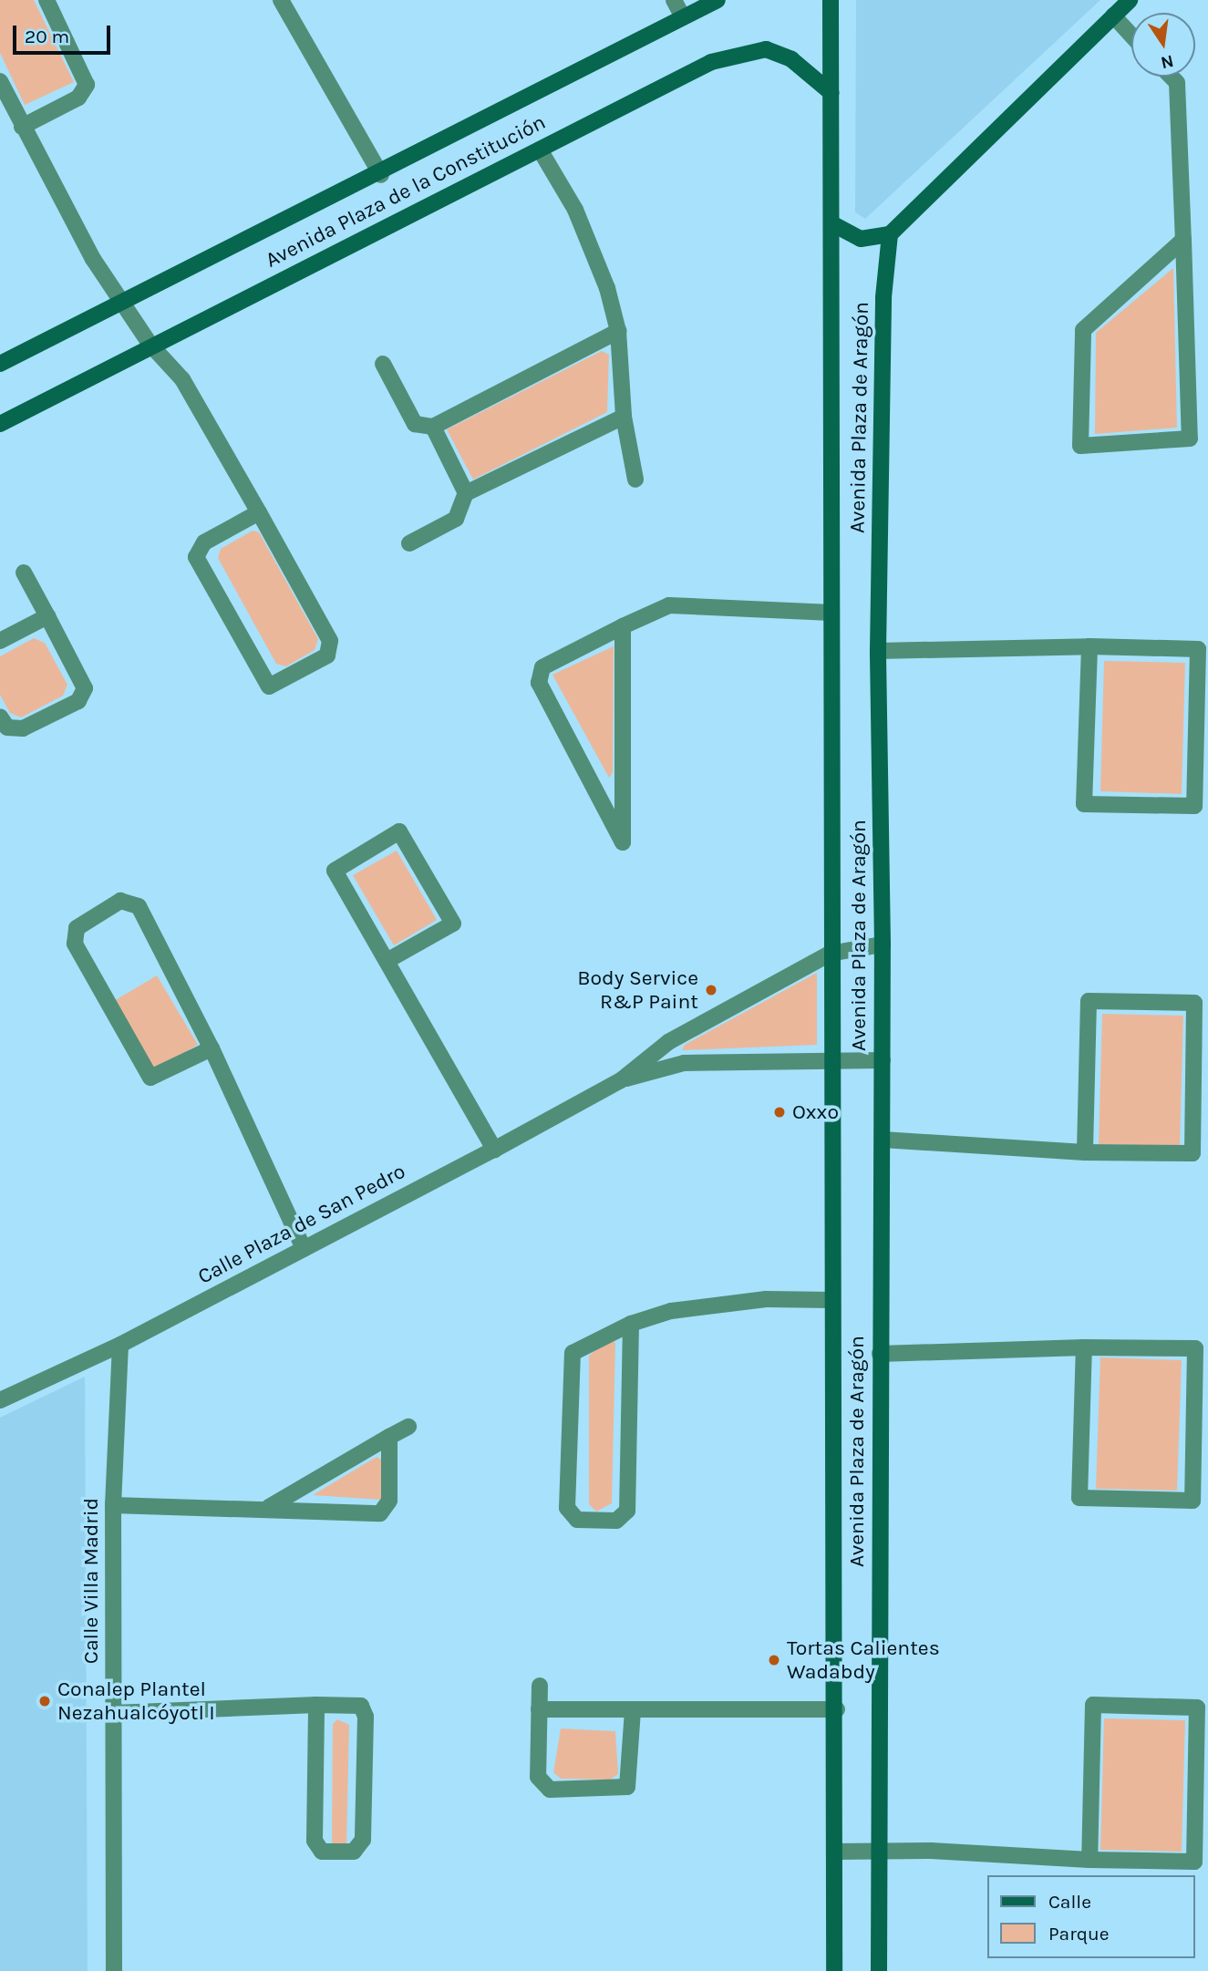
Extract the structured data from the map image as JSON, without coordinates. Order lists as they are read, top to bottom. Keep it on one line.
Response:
{"streets":{"street":["Avenida Plaza de la Constitución","Avenida Plaza de Aragón","Calle Plaza de San Pedro","Calle Villa Madrid"]},"crossings":[["Avenida Plaza de la Constitución","Avenida Plaza de Aragón"],["Avenida Plaza de Aragón","Calle Plaza de San Pedro"],["Calle Plaza de San Pedro","Calle Villa Madrid"]],"places":["Body Service R&P Paint","Oxxo","Tortas Calientes Wadabdy","Conalep Plantel Nezahualcóyotl I"],"legend":["Calle","Parque"],"scale_bar":"20 m","north":"bottom"}
